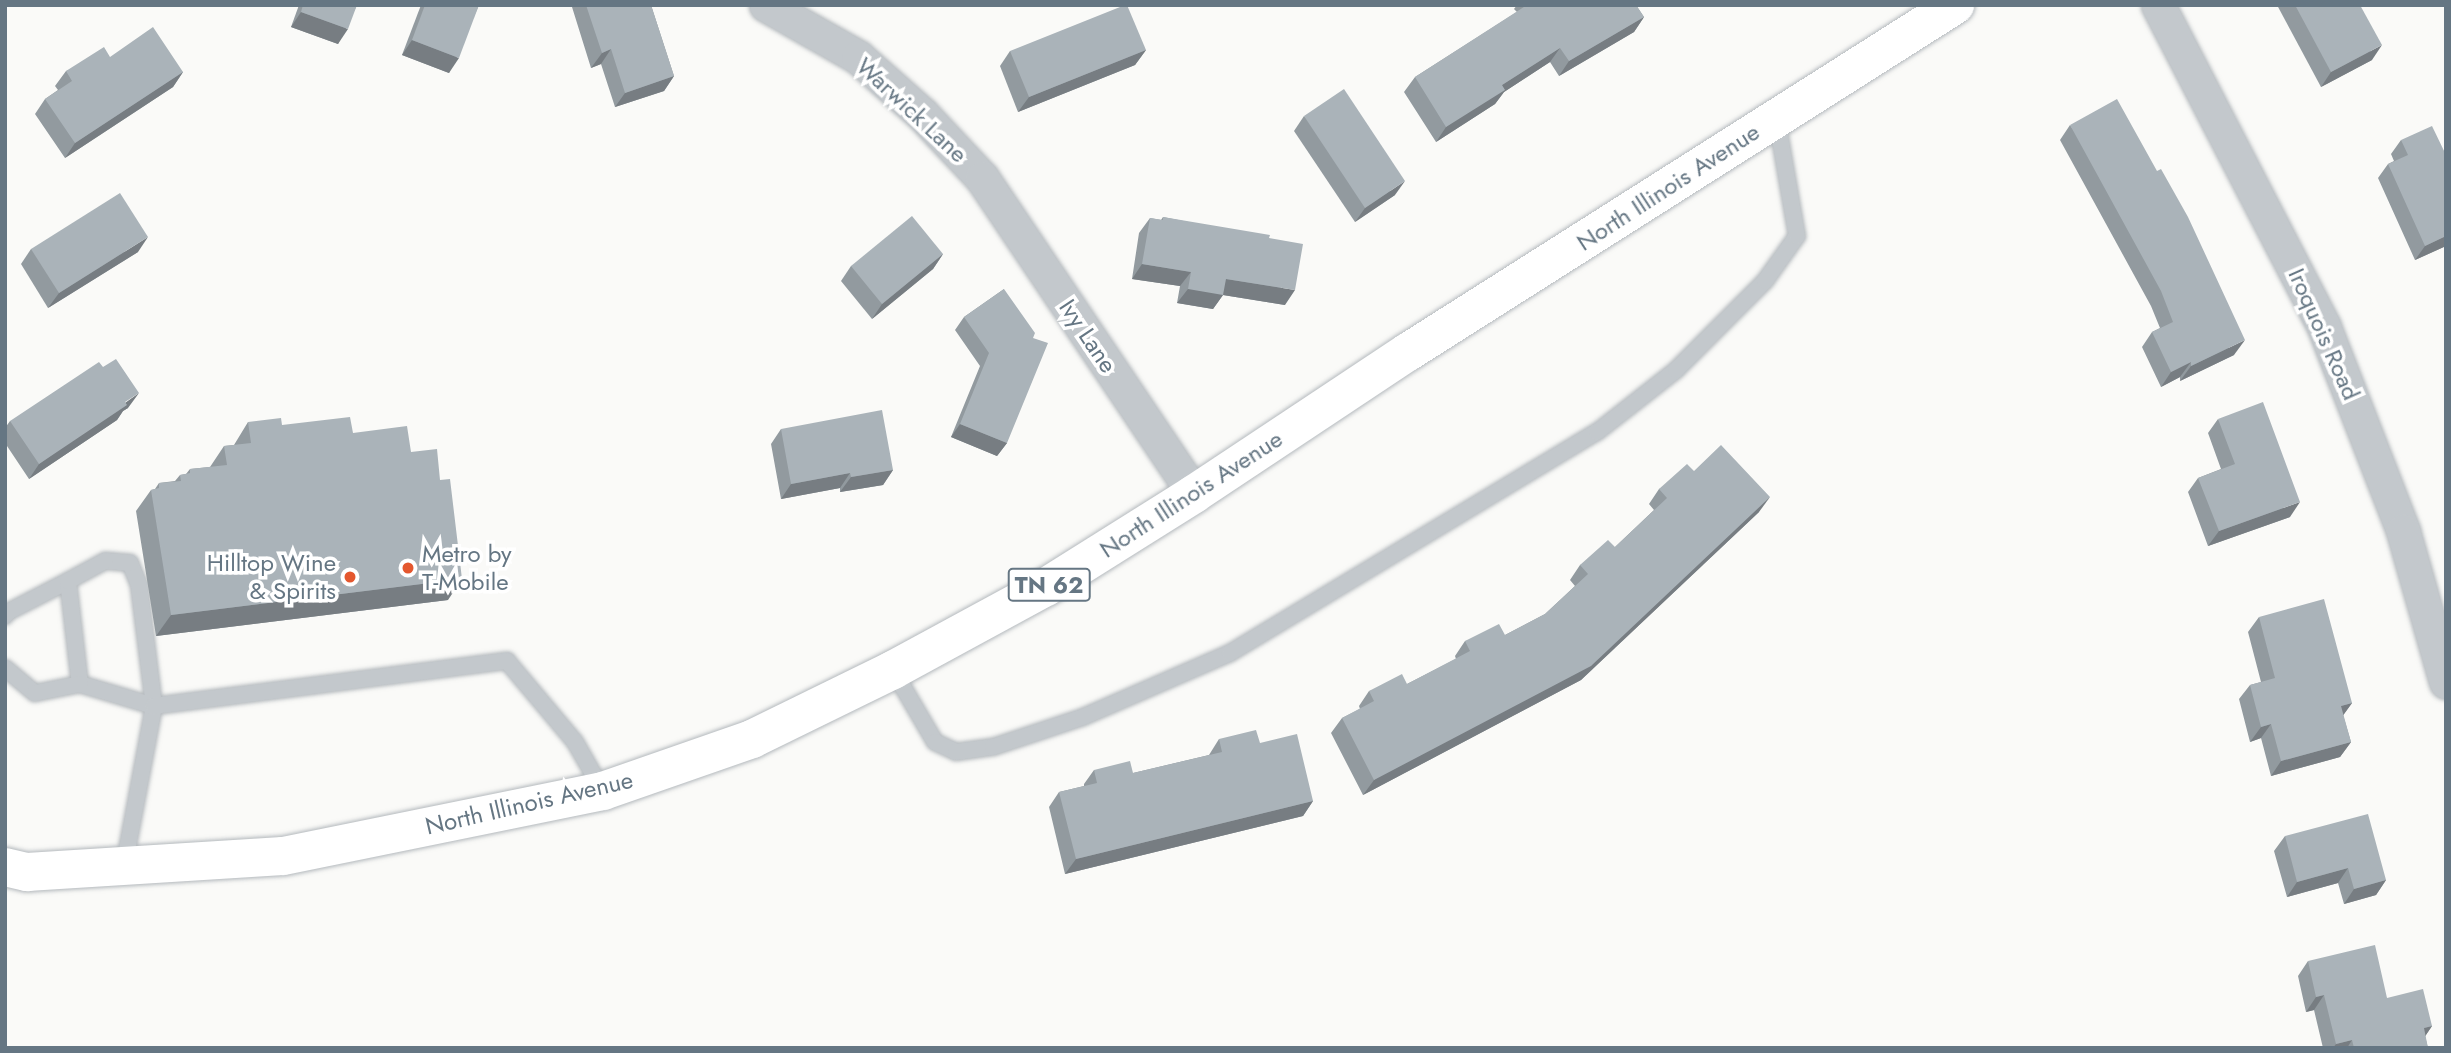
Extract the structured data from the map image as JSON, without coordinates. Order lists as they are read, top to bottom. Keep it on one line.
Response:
{"streets":{"highway":["North Illinois Avenue","TN 62"],"street":["Warwick Lane","Iroquois Road","Ivy Lane"]},"crossings":[["Warwick Lane","Ivy Lane"],["North Illinois Avenue","Ivy Lane"]],"places":["Metro by T-Mobile","Hilltop Wine & Spirits"]}
